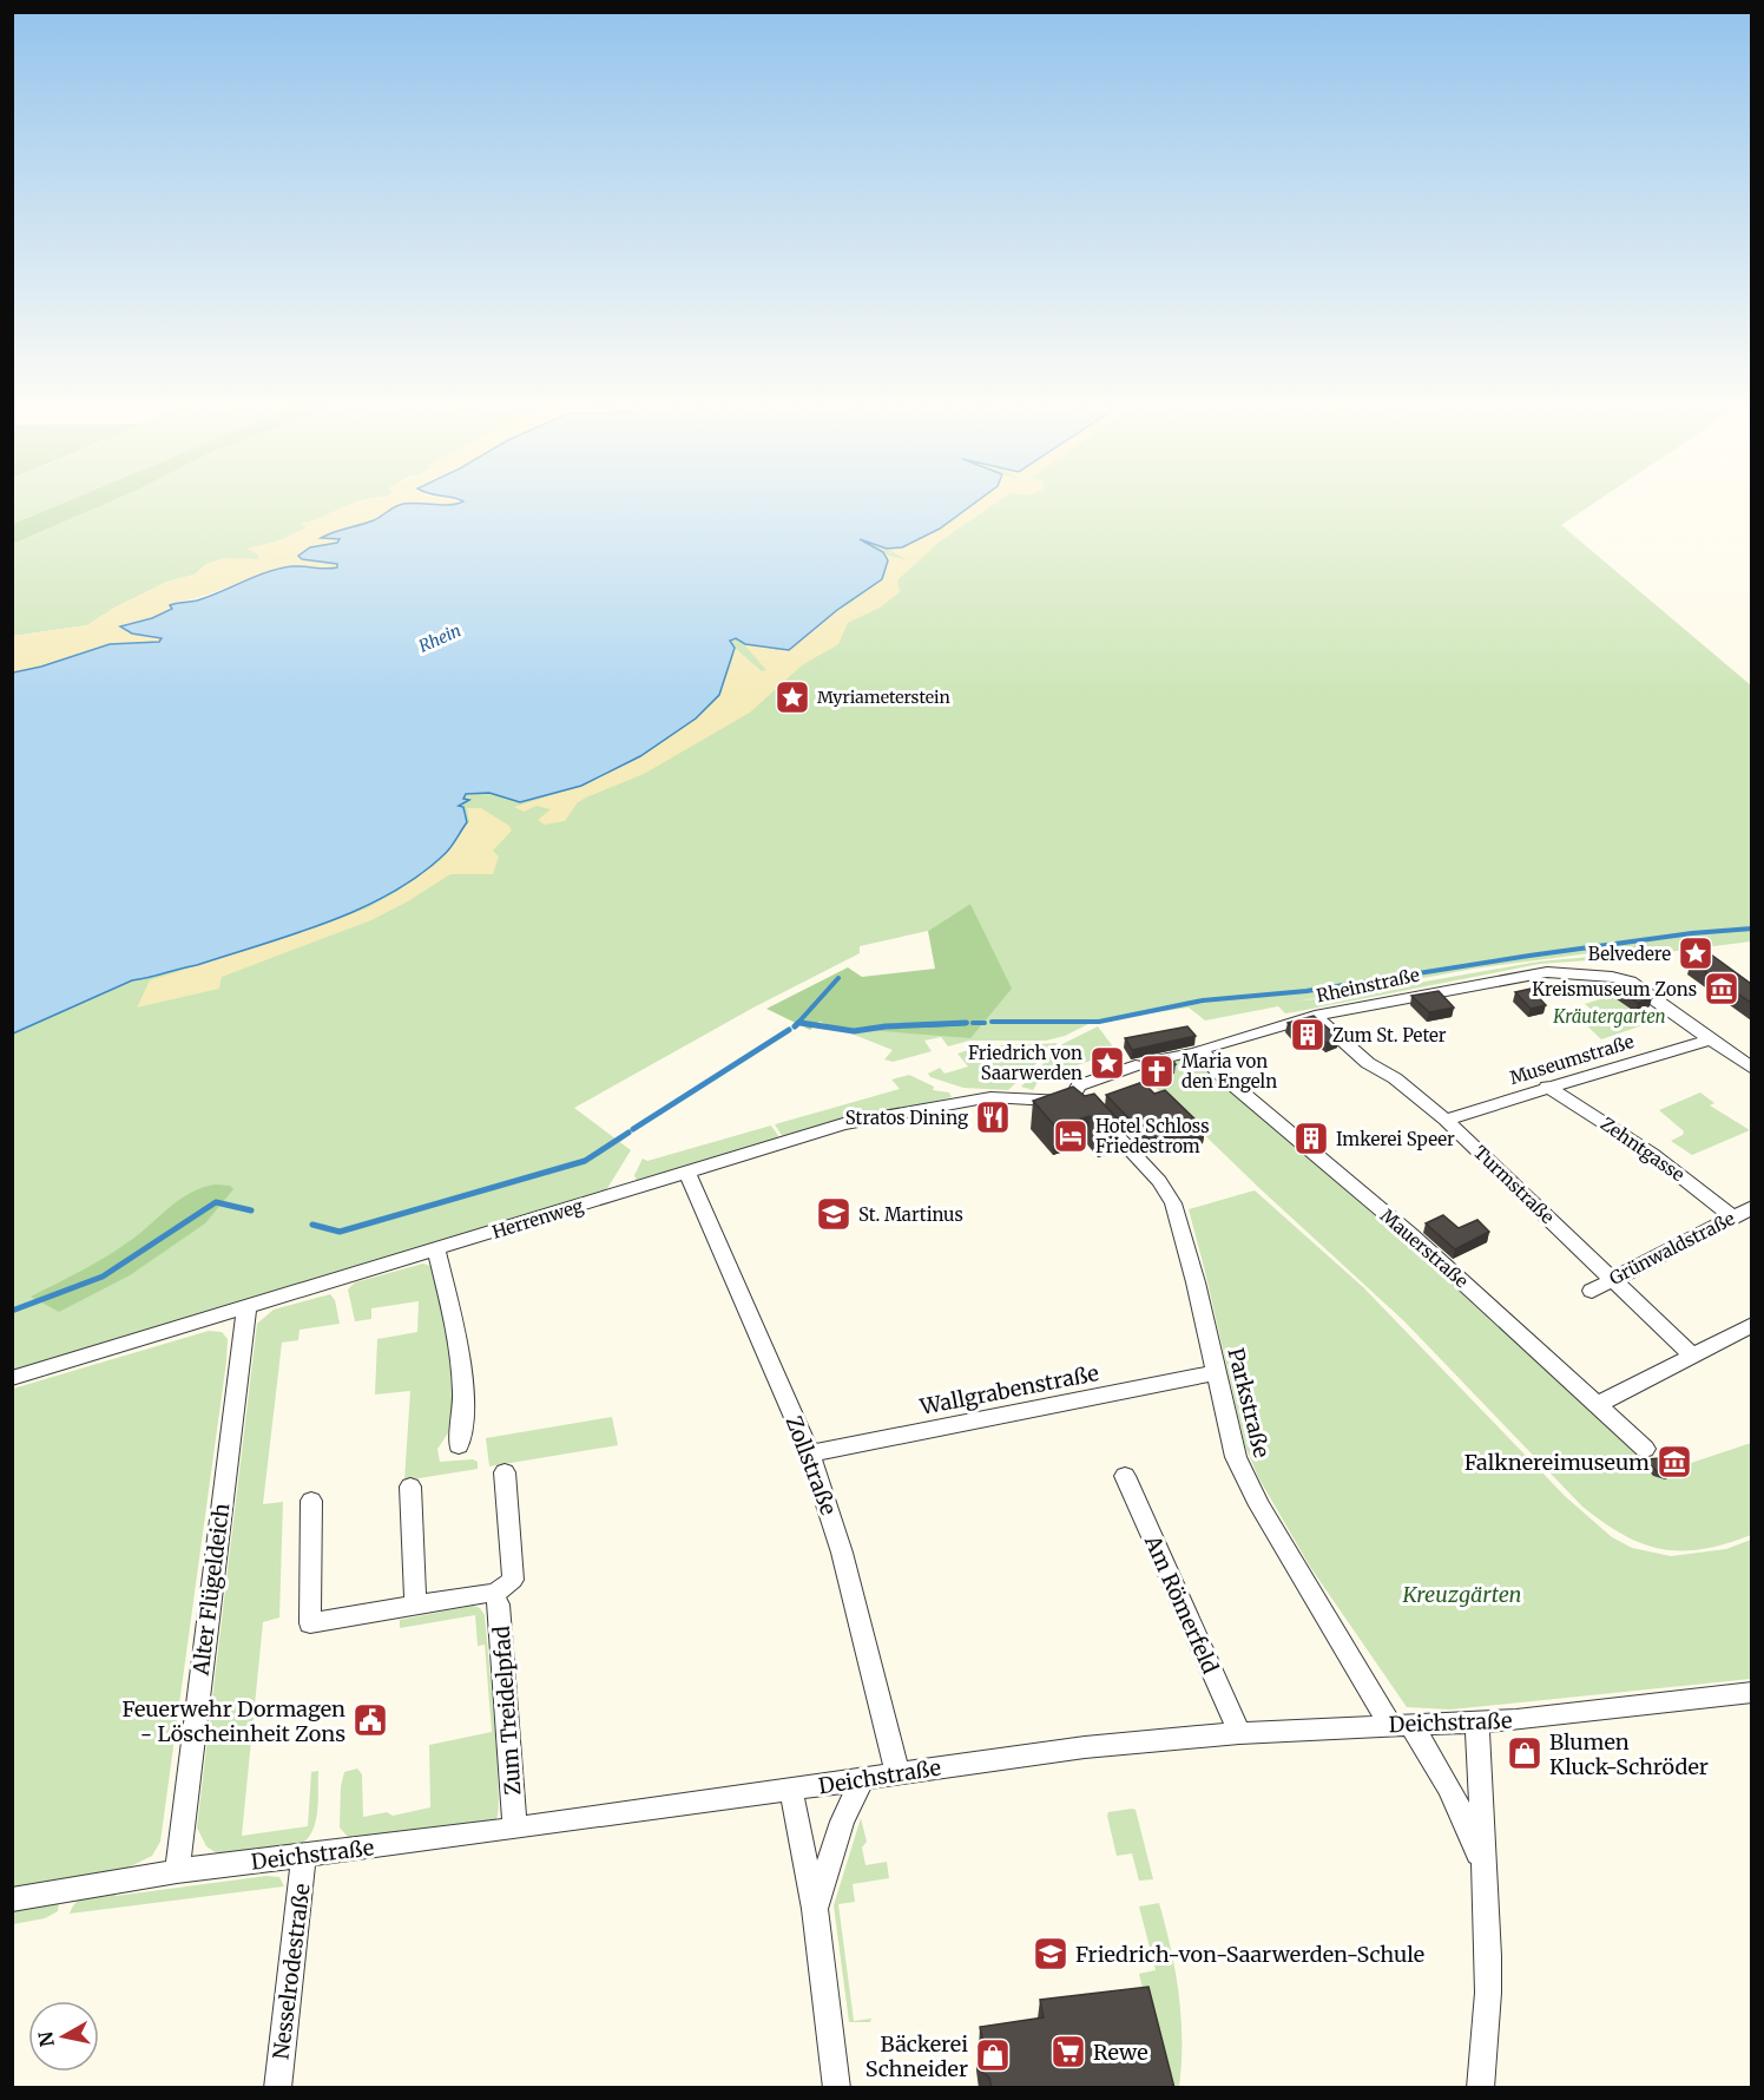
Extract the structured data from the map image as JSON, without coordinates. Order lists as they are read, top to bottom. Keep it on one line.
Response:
{"streets":{"street":["Rheinstraße","Museumstraße","Zehntgasse","Turmstraße","Herrenweg","Mauerstraße","Grünwaldstraße","Wallgrabenstraße","Parkstraße","Zollstraße","Alter Flügeldeich","Am Römerfeld","Zum Treidelpfad","Deichstraße","Nesselrodestraße"]},"crossings":[["Rheinstraße","Museumstraße"],["Rheinstraße","Turmstraße"],["Rheinstraße","Herrenweg"],["Rheinstraße","Mauerstraße"],["Rheinstraße","Parkstraße"],["Museumstraße","Zehntgasse"],["Museumstraße","Turmstraße"],["Zehntgasse","Grünwaldstraße"],["Turmstraße","Grünwaldstraße"],["Herrenweg","Parkstraße"],["Herrenweg","Zollstraße"],["Herrenweg","Alter Flügeldeich"],["Wallgrabenstraße","Parkstraße"],["Wallgrabenstraße","Zollstraße"],["Parkstraße","Deichstraße"],["Zollstraße","Deichstraße"],["Alter Flügeldeich","Deichstraße"],["Am Römerfeld","Deichstraße"],["Zum Treidelpfad","Deichstraße"],["Deichstraße","Nesselrodestraße"]],"water":["Rhein"],"parks":["Kräutergarten","Kreuzgärten"],"places":{"place":["Myriameterstein","Belvedere","Friedrich von Saarwerden"],"museum":["Kreismuseum Zons","Falknereimuseum"],"building":["Zum St. Peter","Imkerei Speer"],"church":["Maria von den Engeln"],"restaurant":["Stratos Dining"],"hotel":["Hotel Schloss Friedestrom"],"school or university":["St. Martinus","Friedrich-von-Saarwerden-Schule"],"public building":["Feuerwehr Dormagen - Löscheinheit Zons"],"shop":["Blumen Kluck-Schröder","Bäckerei Schneider"],"supermarket":["Rewe"]},"north":"left"}
